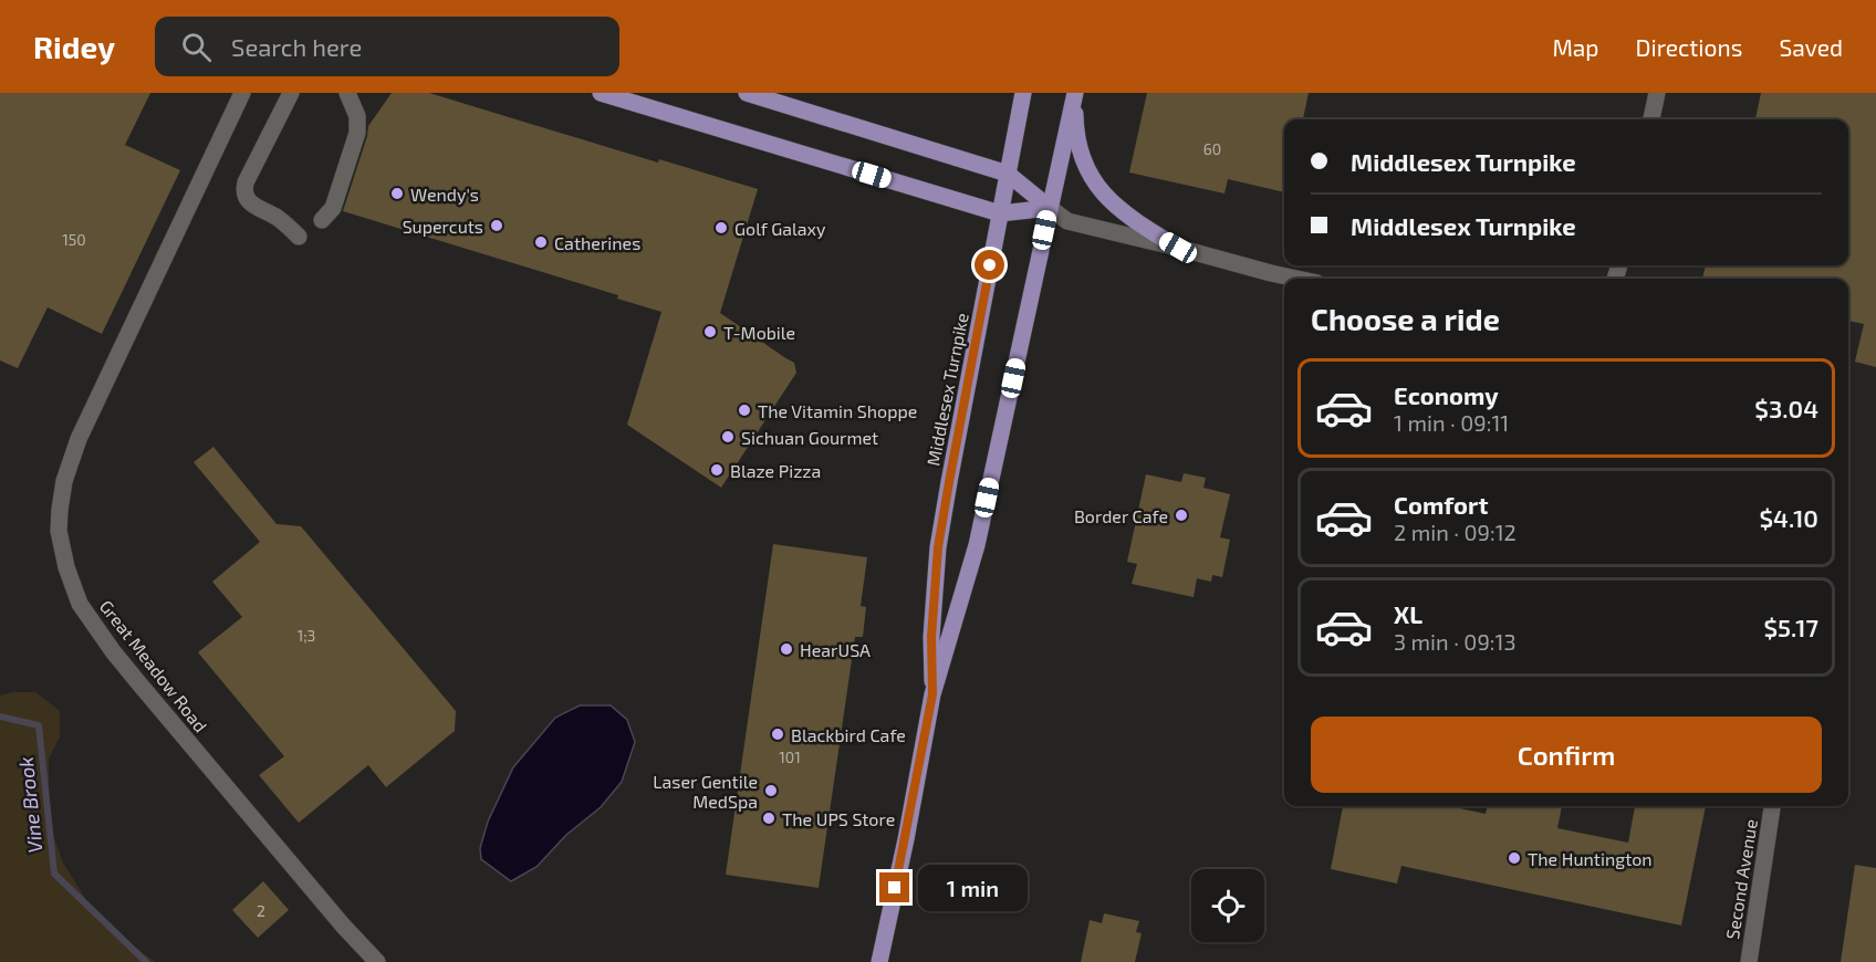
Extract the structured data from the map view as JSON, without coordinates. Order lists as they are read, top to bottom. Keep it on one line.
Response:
{"streets":{"main road":["Middlesex Turnpike"],"street":["Great Meadow Road","Second Avenue"]},"water":["Vine Brook"],"places":["Wendy's","Supercuts","Golf Galaxy","Catherines","T-Mobile","The Vitamin Shoppe","Sichuan Gourmet","Blaze Pizza","Border Cafe","HearUSA","Blackbird Cafe","Laser Gentile MedSpa","The UPS Store","The Huntington"],"house_numbers":["60","150","1;3","101","2"],"page":{"header":"Ridey","search":"Search here","nav":["Map","Directions","Saved"],"banner":["Middlesex Turnpike","Middlesex Turnpike"],"heading":"Choose a ride","list":[{"name":"Economy","note":"1 min · 09:11","value":"$3.04"},{"name":"Comfort","note":"2 min · 09:12","value":"$4.10"},{"name":"XL","note":"3 min · 09:13","value":"$5.17"}],"buttons":"Confirm","bubble":"1 min"}}
